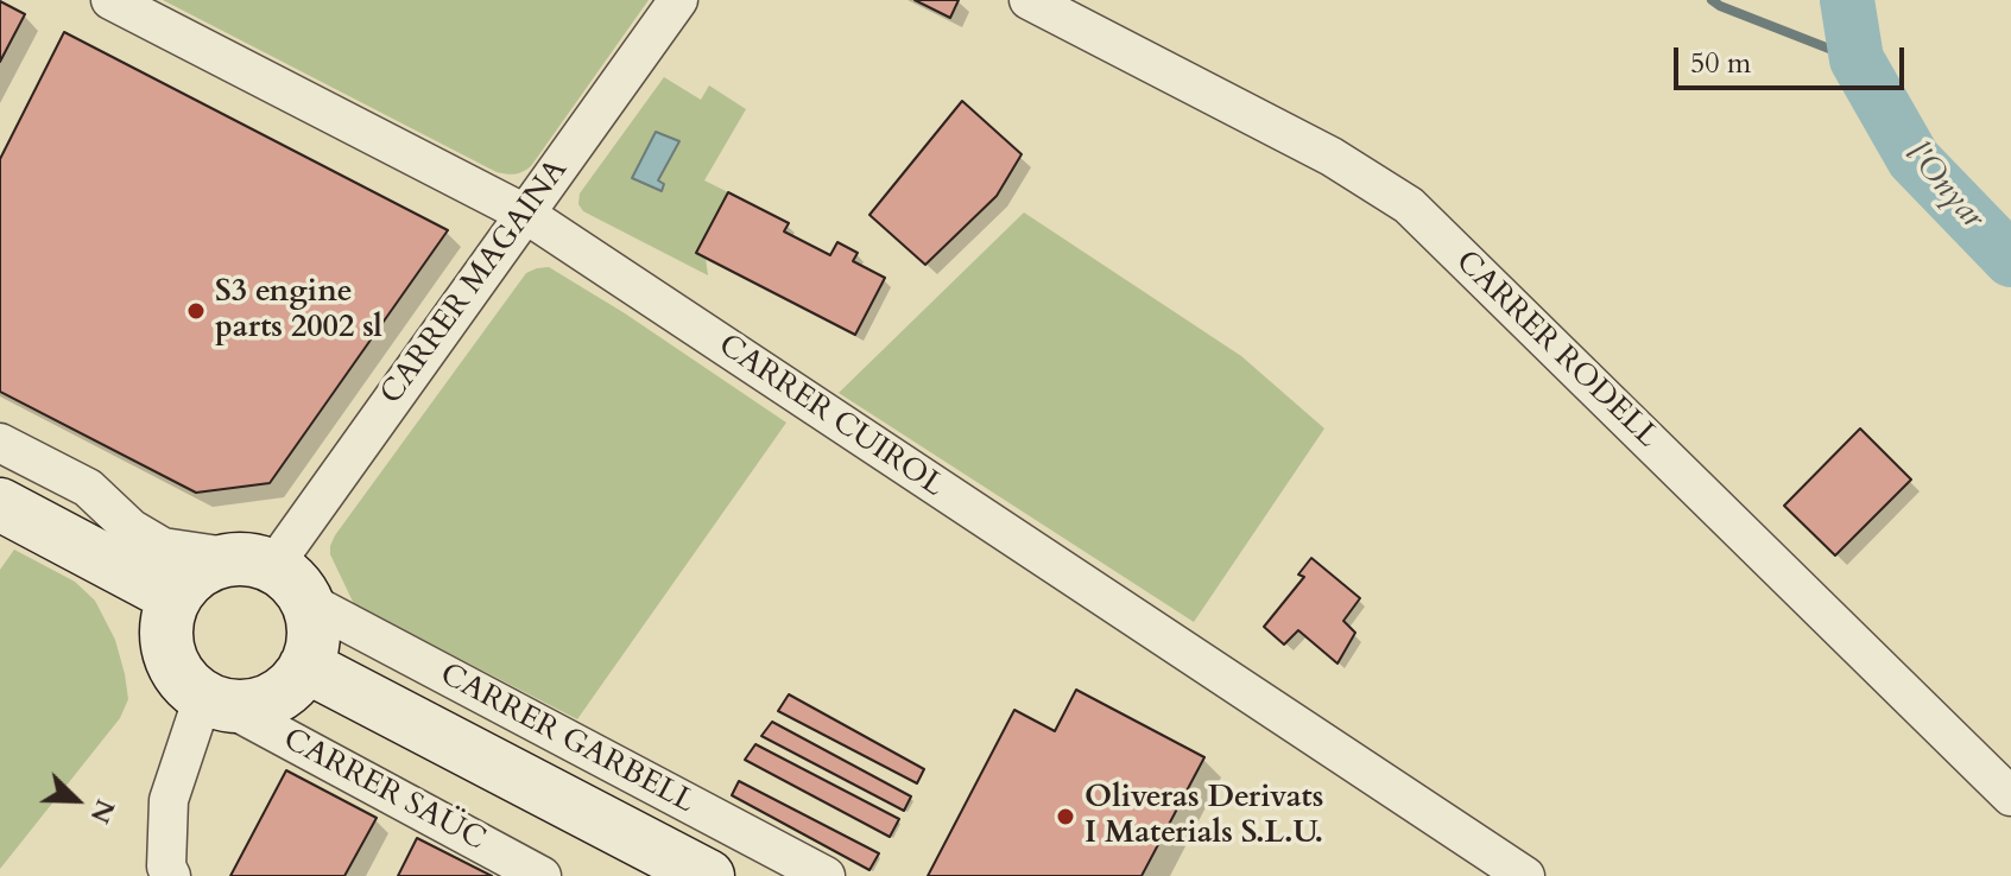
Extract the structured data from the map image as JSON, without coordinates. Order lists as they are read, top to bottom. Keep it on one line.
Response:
{"streets":{"street":["CARRER MAGAINA","CARRER RODELL","CARRER CUIROL","CARRER GARBELL","CARRER SAÜC"]},"crossings":[["CARRER MAGAINA","CARRER CUIROL"],["CARRER MAGAINA","CARRER GARBELL"],["CARRER MAGAINA","CARRER SAÜC"],["CARRER GARBELL","CARRER SAÜC"]],"water":["l'Onyar"],"places":["S3 engine parts 2002 sl","Oliveras Derivats I Materials S.L.U."],"scale_bar":"50 m","north":"bottom right"}
